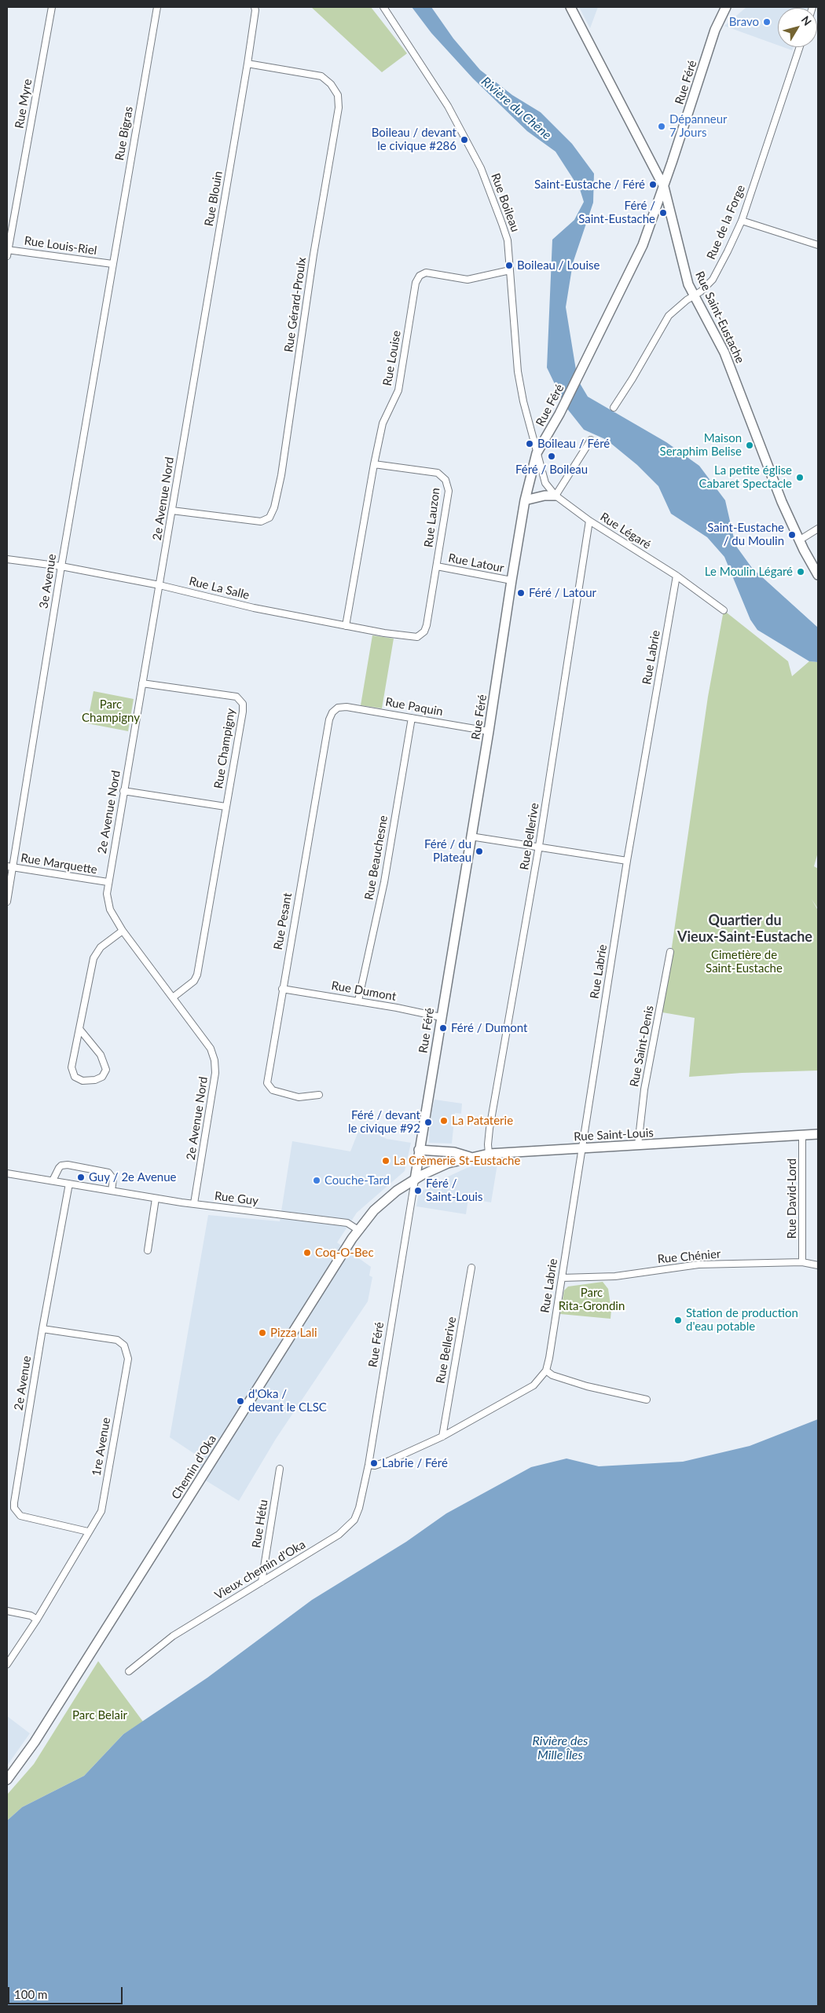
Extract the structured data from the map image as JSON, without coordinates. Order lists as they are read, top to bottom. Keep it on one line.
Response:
{"streets":{"street":["Rue Féré","Rue Myre","Rue Bigras","Rue Blouin","Rue Boileau","Rue de la Forge","Rue Louis-Riel","Rue Gérard-Proulx","Rue Saint-Eustache","Rue Louise","2e Avenue Nord","Rue Lauzon","Rue Légaré","Rue Latour","3e Avenue","Rue La Salle","Rue Labrie","Rue Paquin","Rue Champigny","Rue Bellerive","Rue Beauchesne","Rue Marquette","Rue Pesant","Rue Dumont","Rue Saint-Denis","Rue Saint-Louis","Rue Guy","Rue David-Lord","Rue Chénier","2e Avenue","1re Avenue","Chemin d'Oka","Rue Hétu","Vieux chemin d'Oka"]},"crossings":[["Rue Féré","Rue Boileau"],["Rue Féré","Rue Saint-Eustache"],["Rue Féré","Rue Légaré"],["Rue Féré","Rue Latour"],["Rue Féré","Rue Labrie"],["Rue Féré","Rue Paquin"],["Rue Féré","Rue Dumont"],["Rue Féré","Rue Saint-Louis"],["Rue Féré","Chemin d'Oka"],["Rue Féré","Vieux chemin d'Oka"],["Rue Myre","Rue Louis-Riel"],["Rue Bigras","Rue Louis-Riel"],["Rue Bigras","3e Avenue"],["Rue Blouin","Rue Gérard-Proulx"],["Rue Blouin","2e Avenue Nord"],["Rue Boileau","Rue Louise"],["Rue Boileau","Rue Légaré"],["Rue de la Forge","Rue Saint-Eustache"],["Rue Louis-Riel","3e Avenue"],["Rue Gérard-Proulx","2e Avenue Nord"],["Rue Louise","Rue Lauzon"],["Rue Louise","Rue La Salle"],["2e Avenue Nord","Rue La Salle"],["2e Avenue Nord","Rue Champigny"],["2e Avenue Nord","Rue Marquette"],["2e Avenue Nord","Rue Guy"],["Rue Lauzon","Rue Latour"],["Rue Lauzon","Rue La Salle"],["Rue Légaré","Rue Labrie"],["Rue Légaré","Rue Bellerive"],["3e Avenue","Rue La Salle"],["3e Avenue","Rue Marquette"],["Rue Labrie","Rue Bellerive"],["Rue Labrie","Rue Saint-Louis"],["Rue Labrie","Rue Chénier"],["Rue Labrie","Vieux chemin d'Oka"],["Rue Paquin","Rue Beauchesne"],["Rue Paquin","Rue Pesant"],["Rue Bellerive","Rue Saint-Louis"],["Rue Beauchesne","Rue Dumont"],["Rue Pesant","Rue Dumont"],["Rue Saint-Denis","Rue Saint-Louis"],["Rue Saint-Louis","Rue David-Lord"],["Rue Saint-Louis","Chemin d'Oka"],["Rue Guy","2e Avenue"],["Rue Guy","Chemin d'Oka"],["Rue David-Lord","Rue Chénier"],["2e Avenue","1re Avenue"],["Rue Hétu","Vieux chemin d'Oka"]],"districts":["Quartier du Vieux-Saint-Eustache"],"water":["Rivière du Chêne","Rivière des Mille Îles"],"parks":["Parc Champigny","Cimetière de Saint-Eustache","Parc Rita-Grondin","Parc Belair"],"places":["Bravo","Dépanneur 7 Jours","Boileau / devant le civique #286","Saint-Eustache / Féré","Féré / Saint-Eustache","Boileau / Louise","Boileau / Féré","Maison Seraphim Belise","Féré / Boileau","La petite église Cabaret Spectacle","Saint-Eustache / du Moulin","Le Moulin Légaré","Féré / Latour","Féré / du Plateau","Féré / Dumont","La Pataterie","Féré / devant le civique #92","La Crèmerie St-Eustache","Guy / 2e Avenue","Couche-Tard","Féré / Saint-Louis","Coq-O-Bec","Station de production d'eau potable","Pizza Lali","d'Oka / devant le CLSC","Labrie / Féré"],"scale_bar":"100 m","north":"top right"}
